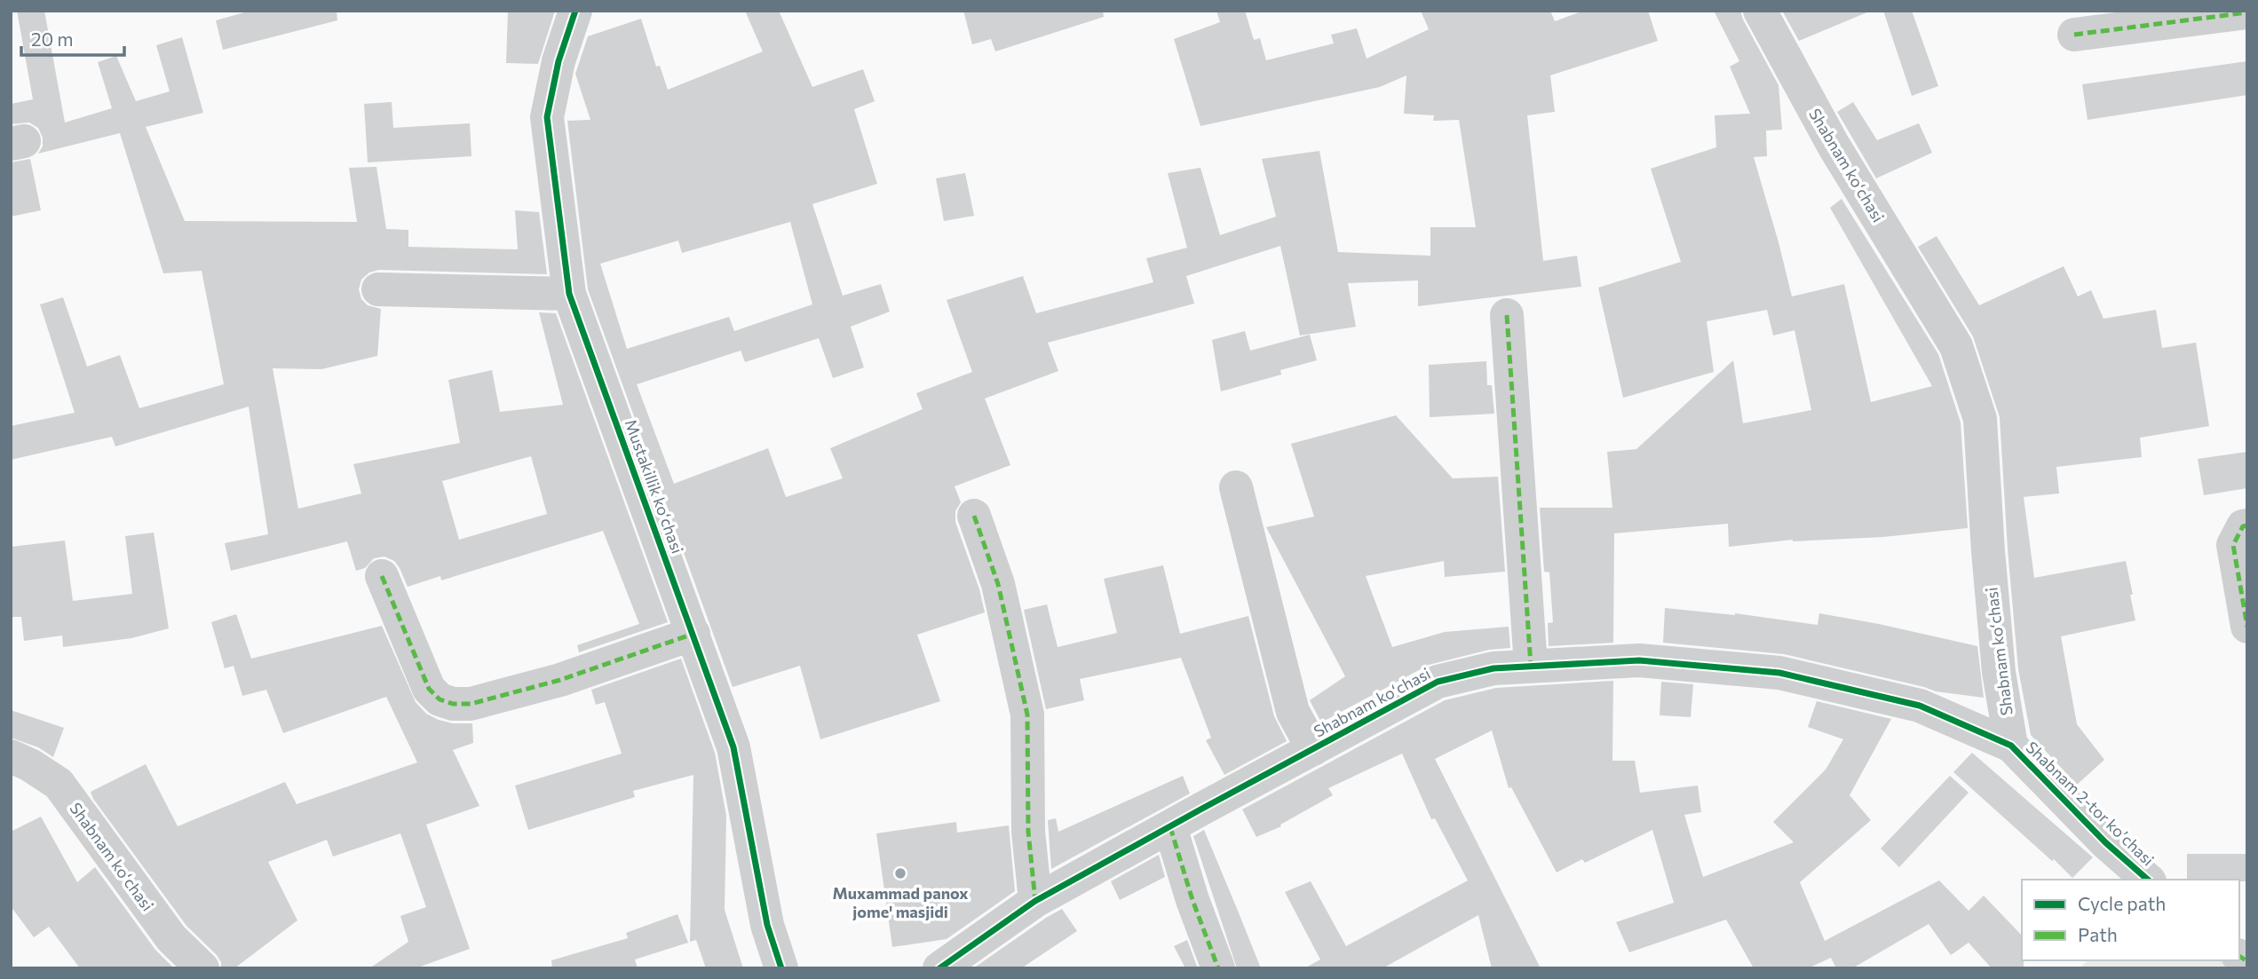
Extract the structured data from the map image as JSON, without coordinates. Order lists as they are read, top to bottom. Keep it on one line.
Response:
{"streets":{"street":["Shabnam koʻchasi","Mustakillik koʻchasi","Shabnam 2-tor koʼchasi"]},"crossings":[["Shabnam koʻchasi","Shabnam 2-tor koʼchasi"]],"places":["Muxammad panox jome' masjidi"],"legend":["Cycle path","Path"],"scale_bar":"20 m"}
